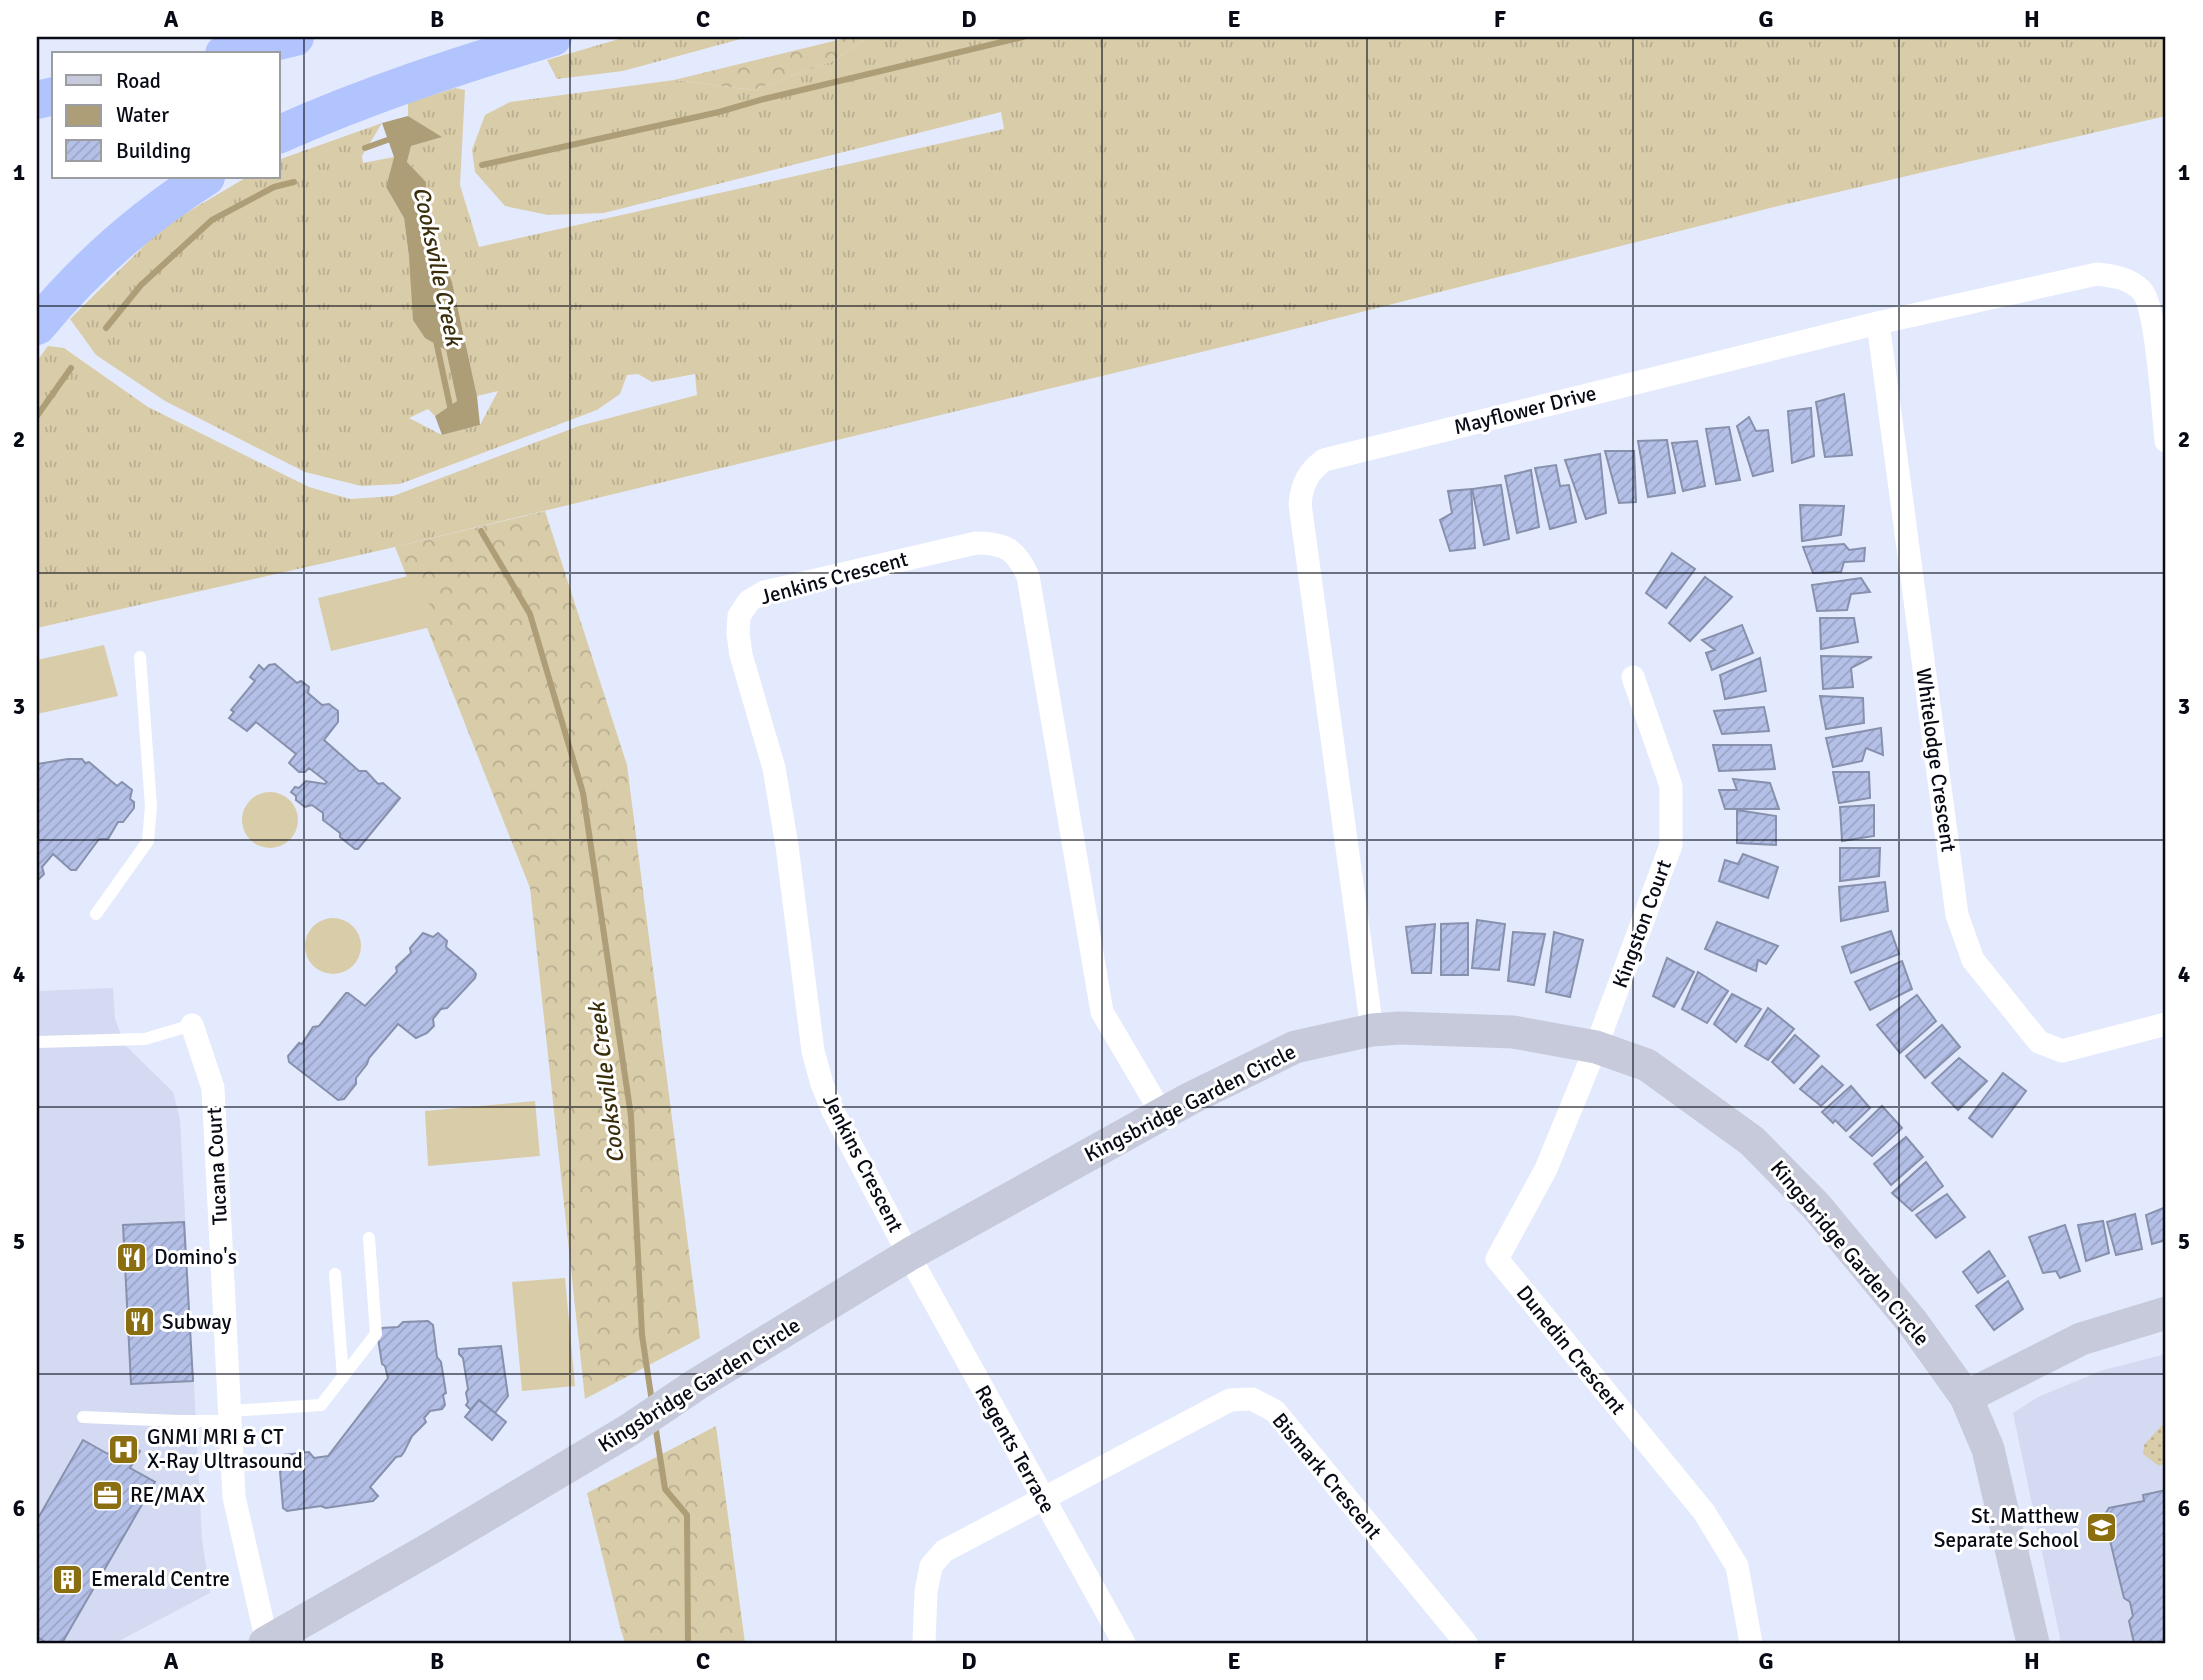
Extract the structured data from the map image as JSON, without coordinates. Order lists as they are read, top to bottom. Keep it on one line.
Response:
{"streets":{"street":["Mayflower Drive","Jenkins Crescent","Whitelodge Crescent","Kingston Court","Kingsbridge Garden Circle","Tucana Court","Dunedin Crescent","Regents Terrace","Bismark Crescent"]},"crossings":[["Mayflower Drive","Whitelodge Crescent"],["Mayflower Drive","Kingsbridge Garden Circle"],["Jenkins Crescent","Kingsbridge Garden Circle"],["Jenkins Crescent","Regents Terrace"],["Kingston Court","Kingsbridge Garden Circle"],["Kingston Court","Dunedin Crescent"],["Kingsbridge Garden Circle","Tucana Court"],["Kingsbridge Garden Circle","Dunedin Crescent"],["Kingsbridge Garden Circle","Regents Terrace"],["Regents Terrace","Bismark Crescent"]],"water":["Cooksville Creek"],"places":{"restaurant":["Domino's","Subway"],"hospital":["GNMI MRI & CT X-Ray Ultrasound"],"office":["RE/MAX"],"school or university":["St. Matthew Separate School"],"building":["Emerald Centre"]},"legend":["Road","Water","Building"],"grid":{"columns":["A","B","C","D","E","F","G","H"],"rows":["1","2","3","4","5","6"]}}
